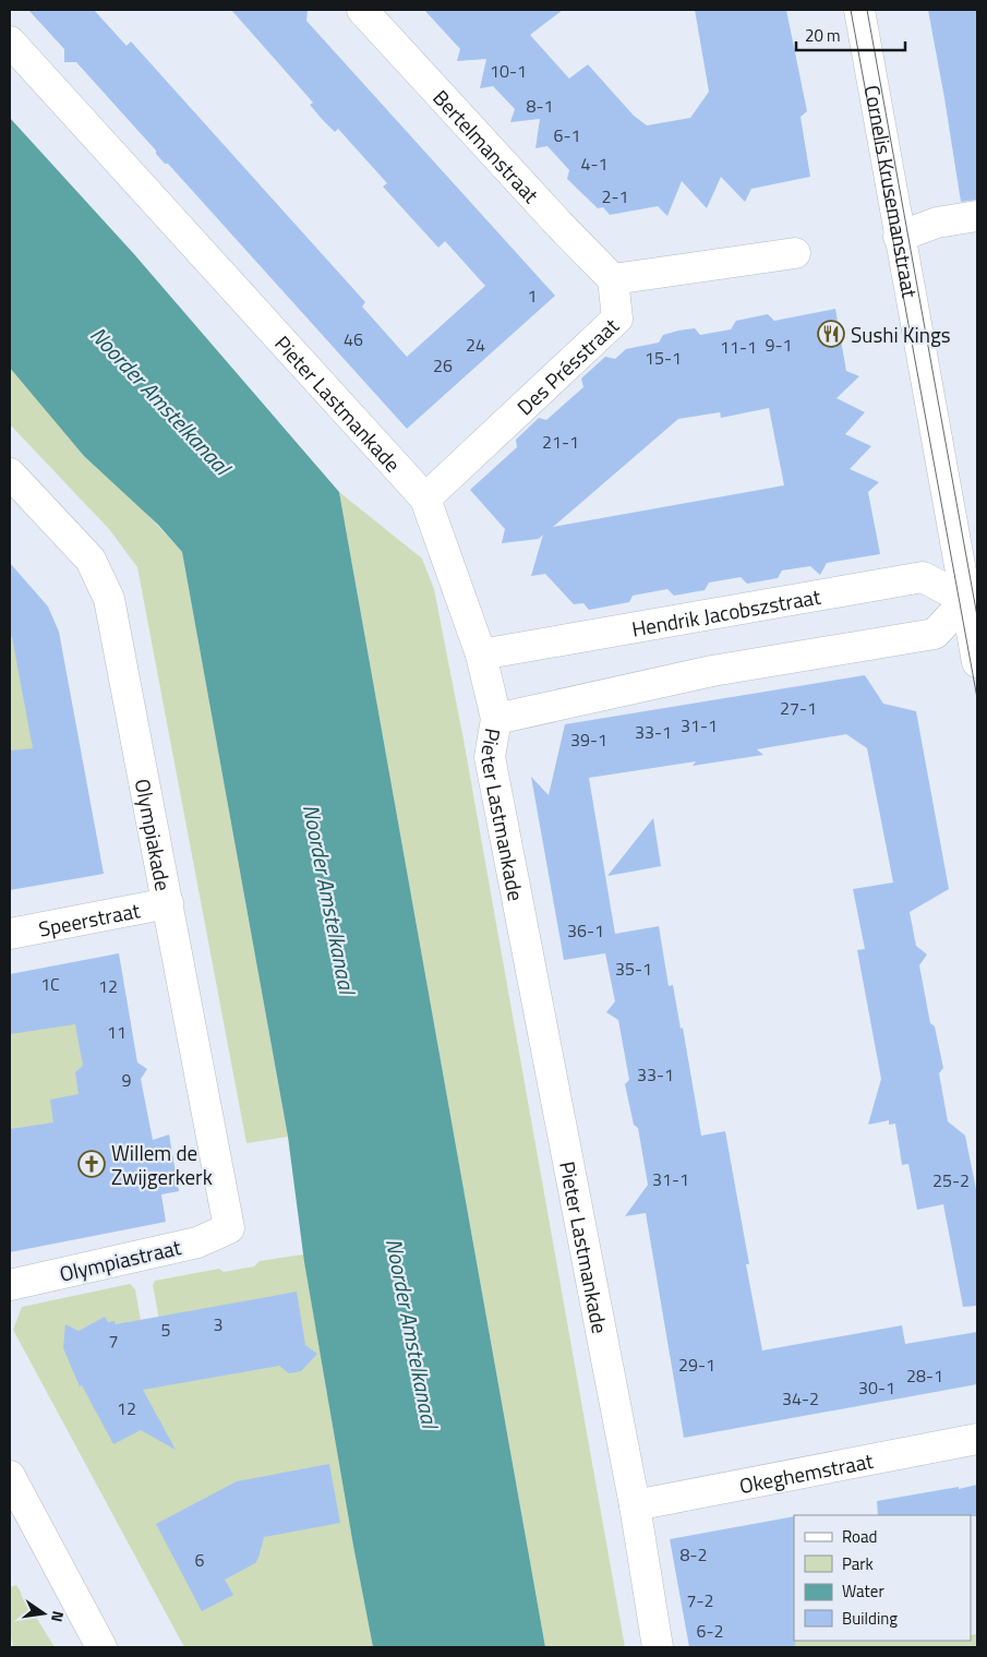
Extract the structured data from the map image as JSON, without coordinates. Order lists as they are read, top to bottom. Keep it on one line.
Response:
{"streets":{"street":["Bertelmanstraat","Cornelis Krusemanstraat","Des Présstraat","Pieter Lastmankade","Hendrik Jacobszstraat","Olympiakade","Speerstraat","Olympiastraat","Okeghemstraat"]},"crossings":[["Bertelmanstraat","Des Présstraat"],["Cornelis Krusemanstraat","Hendrik Jacobszstraat"],["Des Présstraat","Pieter Lastmankade"],["Pieter Lastmankade","Hendrik Jacobszstraat"],["Pieter Lastmankade","Okeghemstraat"],["Olympiakade","Speerstraat"],["Olympiakade","Olympiastraat"]],"water":["Noorder Amstelkanaal"],"places":{"restaurant":["Sushi Kings"],"church":["Willem de Zwijgerkerk"]},"house_numbers":["10-1","8-1","6-1","4-1","2-1","1","46","24","9-1","11-1","15-1","26","21-1","27-1","31-1","33-1","39-1","36-1","35-1","1C","12","11","33-1","9","31-1","25-2","3","5","7","29-1","28-1","30-1","34-2","12","8-2","6","7-2","6-2"],"legend":["Road","Park","Water","Building"],"scale_bar":"20 m","north":"right"}
